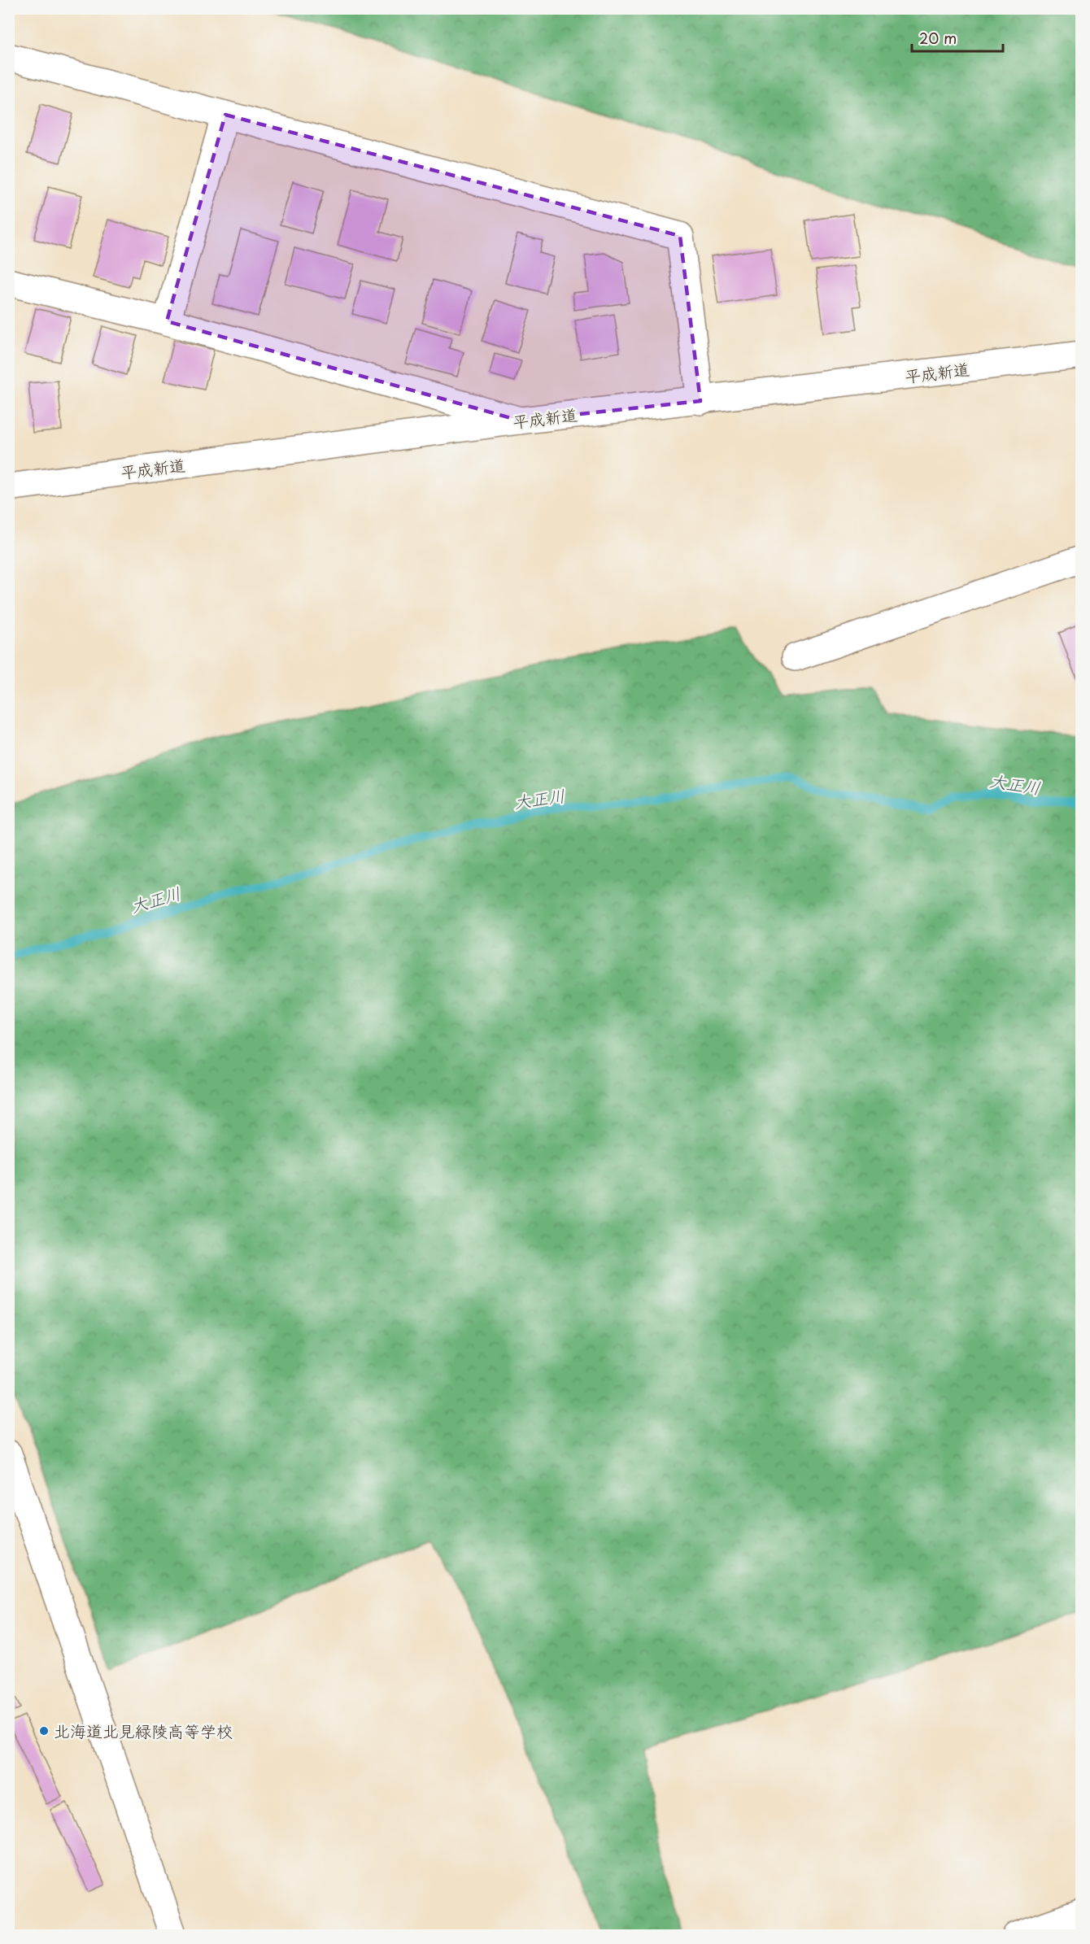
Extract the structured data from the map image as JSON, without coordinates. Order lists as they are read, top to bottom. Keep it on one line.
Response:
{"streets":{"street":["平成新道"]},"water":["大正川"],"places":["北海道北見緑陵高等学校"],"scale_bar":"20 m"}
